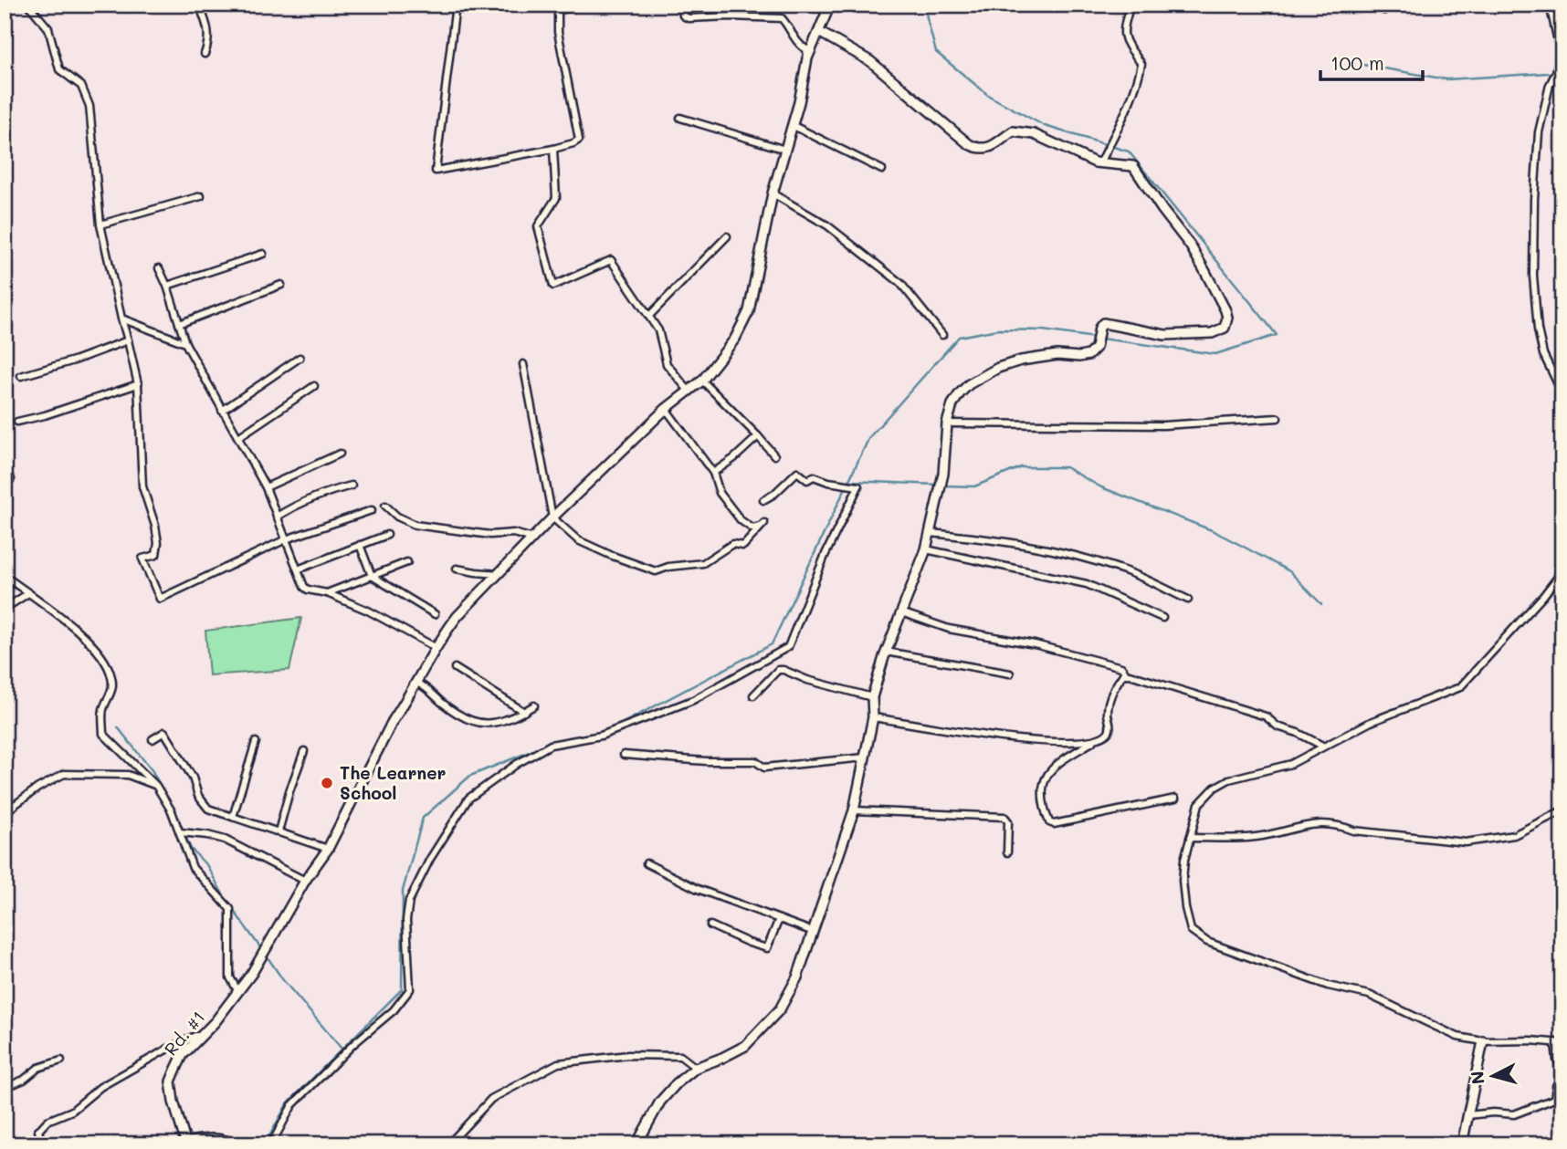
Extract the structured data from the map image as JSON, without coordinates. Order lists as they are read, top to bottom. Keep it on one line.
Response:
{"streets":{"street":["Rd. #1"]},"places":["The Learner School"],"scale_bar":"100 m","north":"left"}
